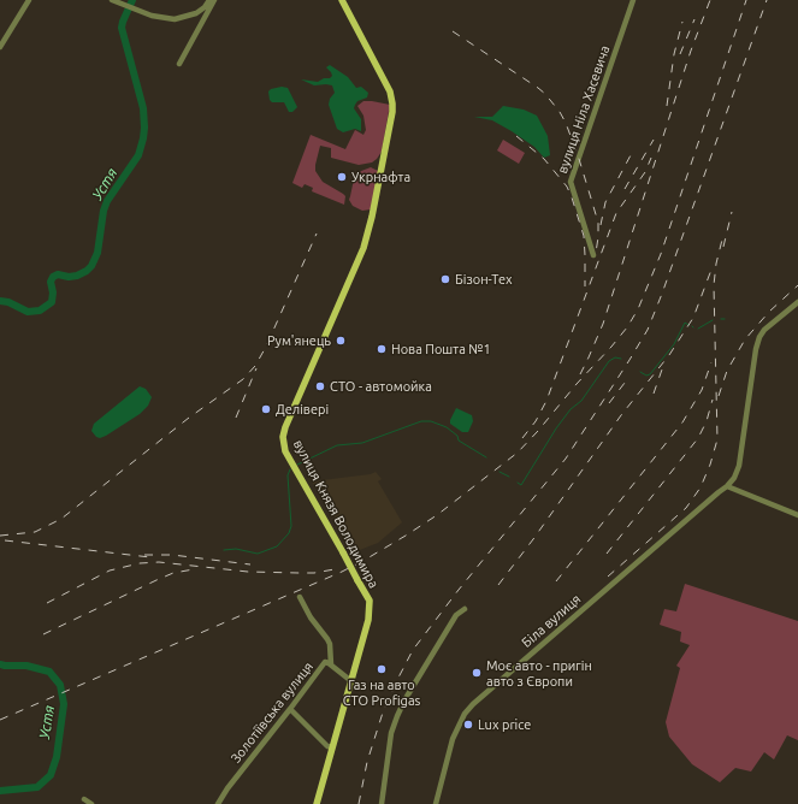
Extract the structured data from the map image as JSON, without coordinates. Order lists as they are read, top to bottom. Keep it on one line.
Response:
{"streets":{"main road":["вулиця Князя Володимира"],"street":["вулиця Ніла Хасевича","Біла вулиця","Золотіївська вулиця"]},"crossings":[["вулиця Князя Володимира","Золотіївська вулиця"]],"water":["Устя"],"places":["Укрнафта","Бізон-Тех","Рум'янець","Нова Пошта №1","СТО - автомойка","Делівері","Газ на авто СТО Profigas","Моє авто - пригін авто з Європи","Lux price"]}
